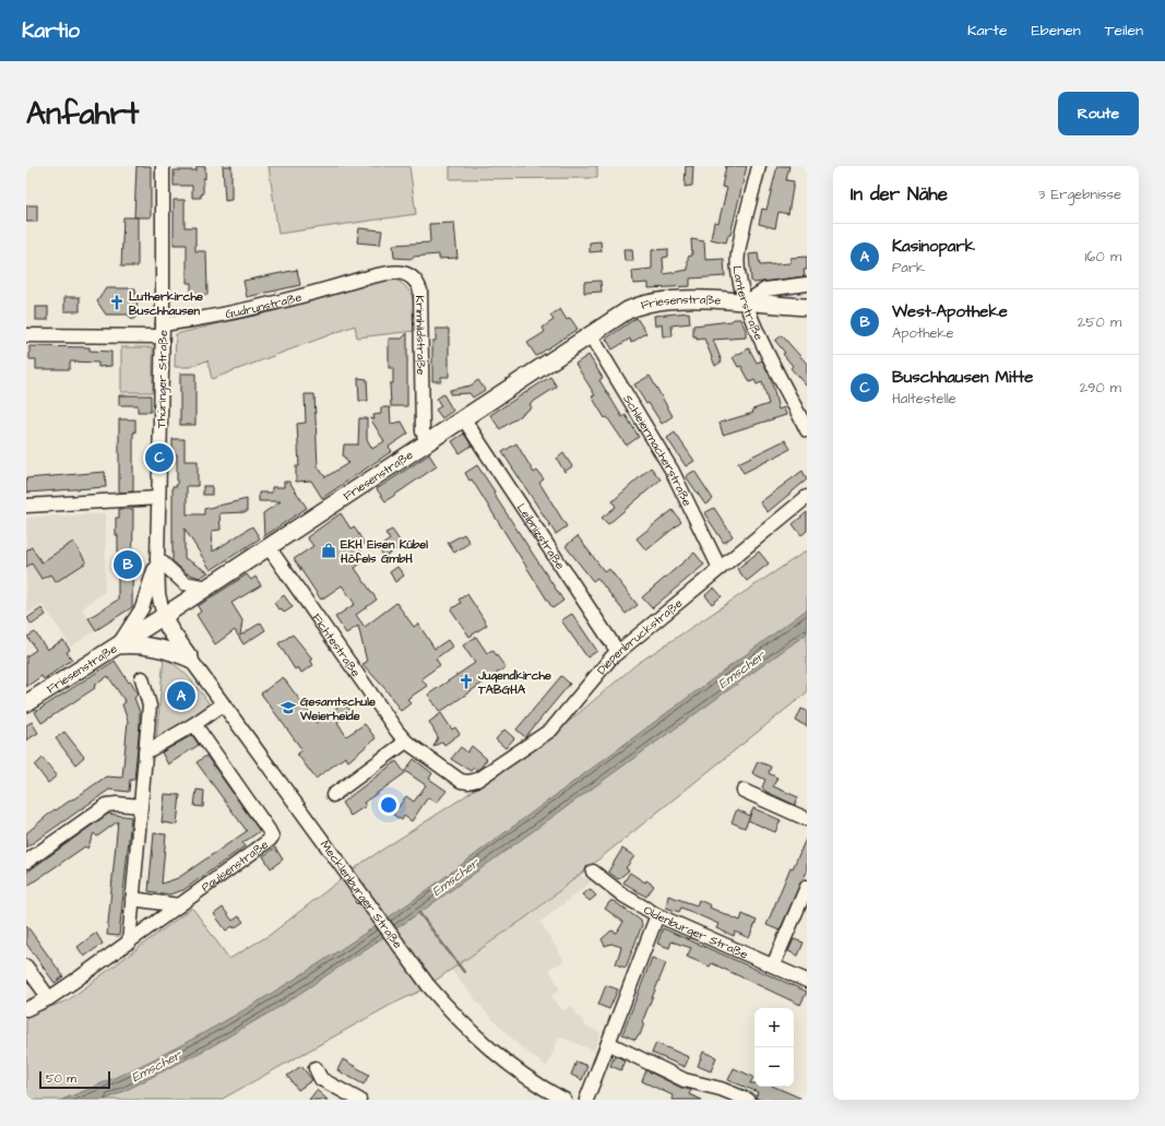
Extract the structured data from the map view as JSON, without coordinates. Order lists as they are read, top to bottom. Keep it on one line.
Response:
{"streets":{"main road":["Friesenstraße","Mecklenburger Straße"],"street":["Lanterstraße","Gudrunstraße","Krimhildstraße","Thüringer Straße","Schleiermacherstraße","Leibnizstraße","Diepenbruckstraße","Fichtestraße","Paulsenstraße","Oldenburger Straße"]},"crossings":[["Lanterstraße","Friesenstraße"],["Friesenstraße","Krimhildstraße"],["Friesenstraße","Thüringer Straße"],["Friesenstraße","Schleiermacherstraße"],["Friesenstraße","Leibnizstraße"],["Friesenstraße","Fichtestraße"],["Friesenstraße","Mecklenburger Straße"],["Gudrunstraße","Krimhildstraße"],["Gudrunstraße","Thüringer Straße"],["Thüringer Straße","Mecklenburger Straße"],["Schleiermacherstraße","Diepenbruckstraße"],["Leibnizstraße","Diepenbruckstraße"],["Diepenbruckstraße","Fichtestraße"]],"water":["Emscher"],"places":{"church":["Lutherkirche Buschhausen","Jugendkirche TABGHA"],"shop":["EKH Eisen Kübel Höfels GmbH"],"school or university":["Gesamtschule Weierheide"]},"scale_bar":"50 m","page":{"header":"Kartio","nav":["Karte","Ebenen","Teilen"],"buttons":"Route","title":"Anfahrt","heading":["In der Nähe","3 Ergebnisse"],"list":[{"mark":"A","name":"Kasinopark","note":"Park","value":"160 m"},{"mark":"B","name":"West-Apotheke","note":"Apotheke","value":"250 m"},{"mark":"C","name":"Buschhausen Mitte","note":"Haltestelle","value":"290 m"}],"pins":["C","B","A"],"map_buttons":["+","−"],"scale":"50 m"}}
